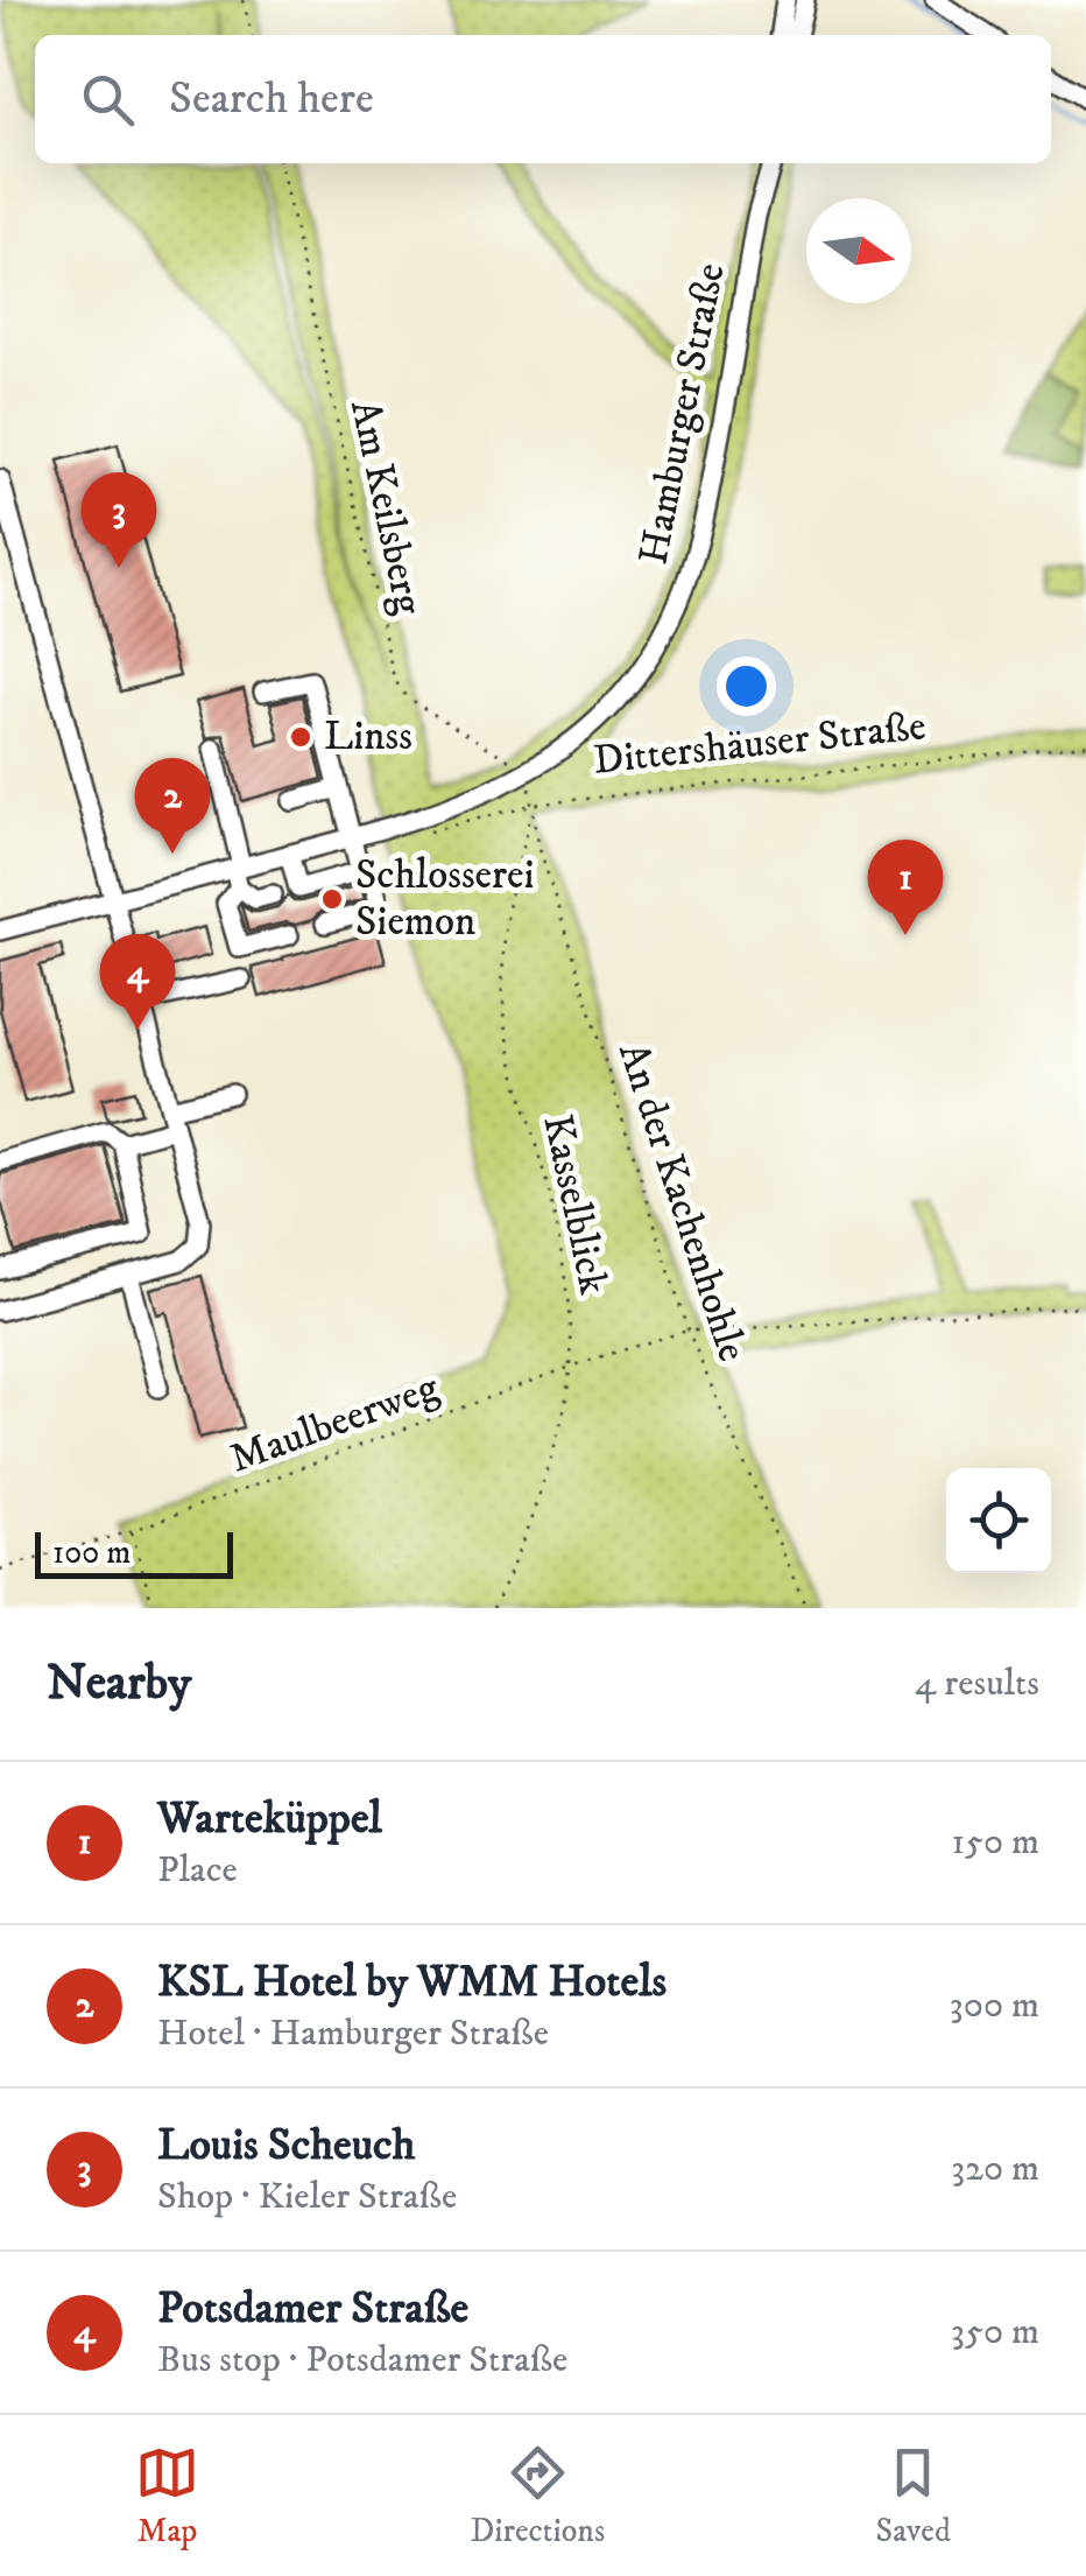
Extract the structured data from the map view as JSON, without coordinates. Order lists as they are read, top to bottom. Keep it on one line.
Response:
{"streets":{"street":["Hamburger Straße"],"path":["Am Keilsberg","Dittershäuser Straße","An der Kachenhohle","Kasselblick","Maulbeerweg"]},"crossings":[["Hamburger Straße","Am Keilsberg"],["Dittershäuser Straße","An der Kachenhohle"],["Dittershäuser Straße","Kasselblick"],["An der Kachenhohle","Kasselblick"],["An der Kachenhohle","Maulbeerweg"],["Kasselblick","Maulbeerweg"]],"places":["Linss","Schlosserei Siemon"],"scale_bar":"100 m","north":"right","page":{"search":"Search here","pins":["3","2","1","4"],"scale":"100 m","heading":["Nearby","4 results"],"list":[{"mark":"1","name":"Warteküppel","note":"Place","value":"150 m"},{"mark":"2","name":"KSL Hotel by WMM Hotels","note":"Hotel · Hamburger Straße","value":"300 m"},{"mark":"3","name":"Louis Scheuch","note":"Shop · Kieler Straße","value":"320 m"},{"mark":"4","name":"Potsdamer Straße","note":"Bus stop · Potsdamer Straße","value":"350 m"}],"nav":["Map","Directions","Saved"]}}
